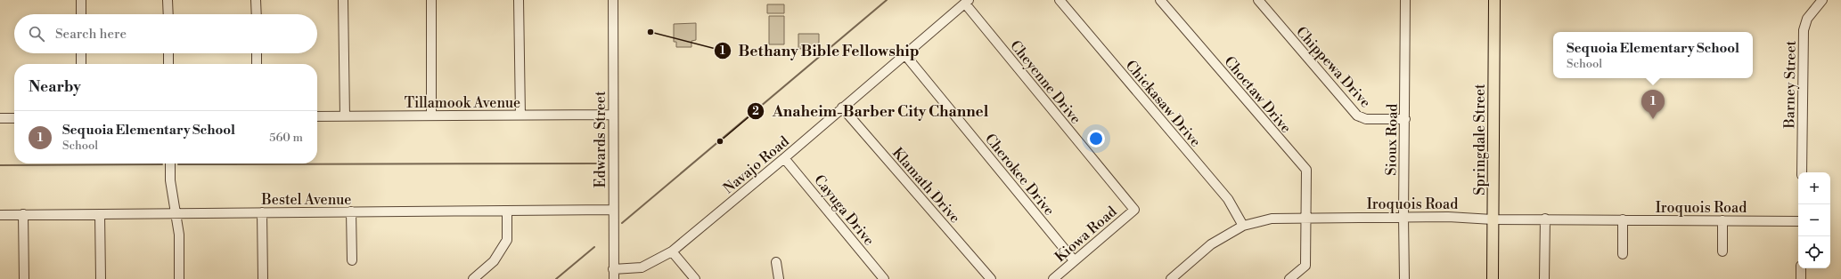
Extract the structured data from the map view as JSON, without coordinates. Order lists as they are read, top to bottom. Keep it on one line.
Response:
{"streets":{"main road":["Springdale Street"],"street":["Chippewa Drive","Cheyenne Drive","Barney Street","Choctaw Drive","Tillamook Avenue","Chickasaw Drive","Edwards Street","Sioux Road","Navajo Road","Cherokee Drive","Klamath Drive","Bestel Avenue","Iroquois Road","Cayuga Drive","Kiowa Road"]},"crossings":[["Chippewa Drive","Sioux Road"],["Cheyenne Drive","Navajo Road"],["Cheyenne Drive","Kiowa Road"],["Choctaw Drive","Iroquois Road"],["Tillamook Avenue","Edwards Street"],["Chickasaw Drive","Iroquois Road"],["Edwards Street","Navajo Road"],["Edwards Street","Bestel Avenue"],["Sioux Road","Iroquois Road"],["Springdale Street","Iroquois Road"],["Navajo Road","Cherokee Drive"],["Navajo Road","Klamath Drive"],["Navajo Road","Cayuga Drive"],["Cherokee Drive","Kiowa Road"]],"places":["Bethany Bible Fellowship","Anaheim-Barber City Channel"],"page":{"search":"Search here","popup":["Sequoia Elementary School","School"],"heading":"Nearby","pins":"1","list":[{"mark":"1","name":"Sequoia Elementary School","note":"School","value":"560 m"}],"map_buttons":["+","−"]}}
